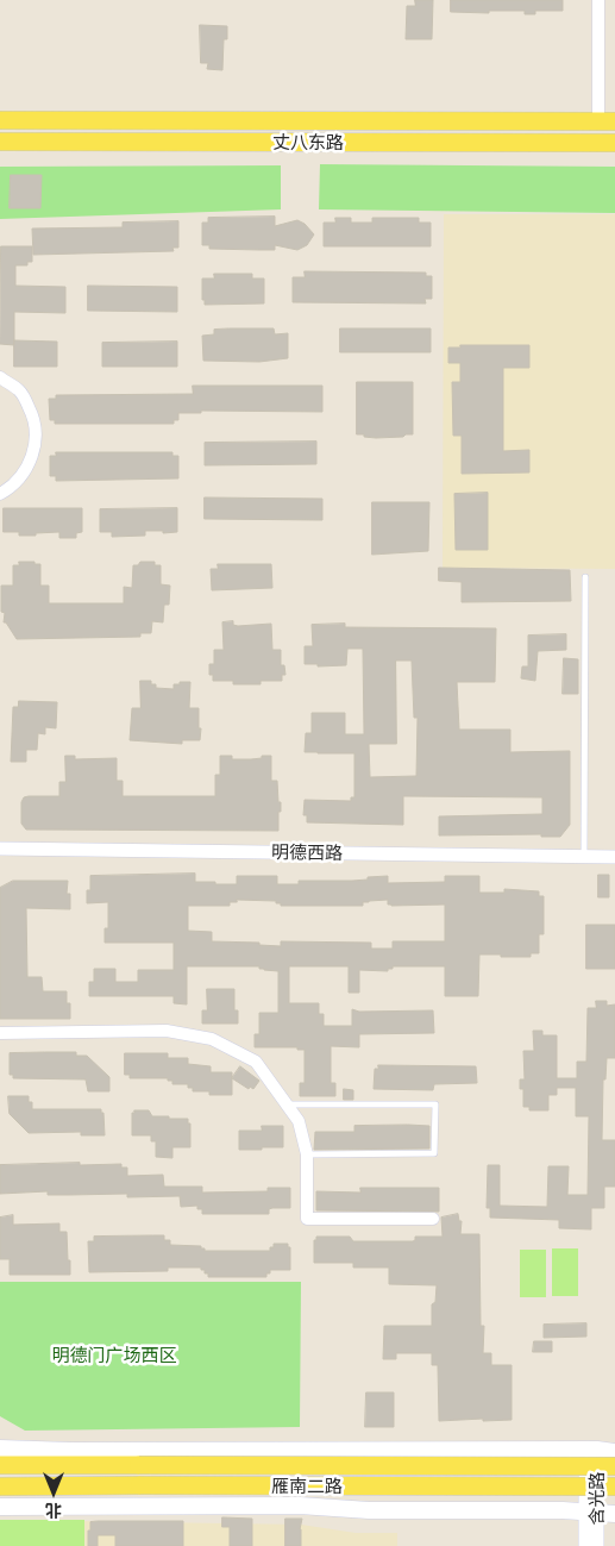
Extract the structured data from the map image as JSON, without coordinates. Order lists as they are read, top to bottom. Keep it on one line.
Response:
{"streets":{"main road":["丈八东路","雁南二路"],"street":["明德西路","含光路"]},"parks":["明德门广场西区"],"north":"bottom"}
